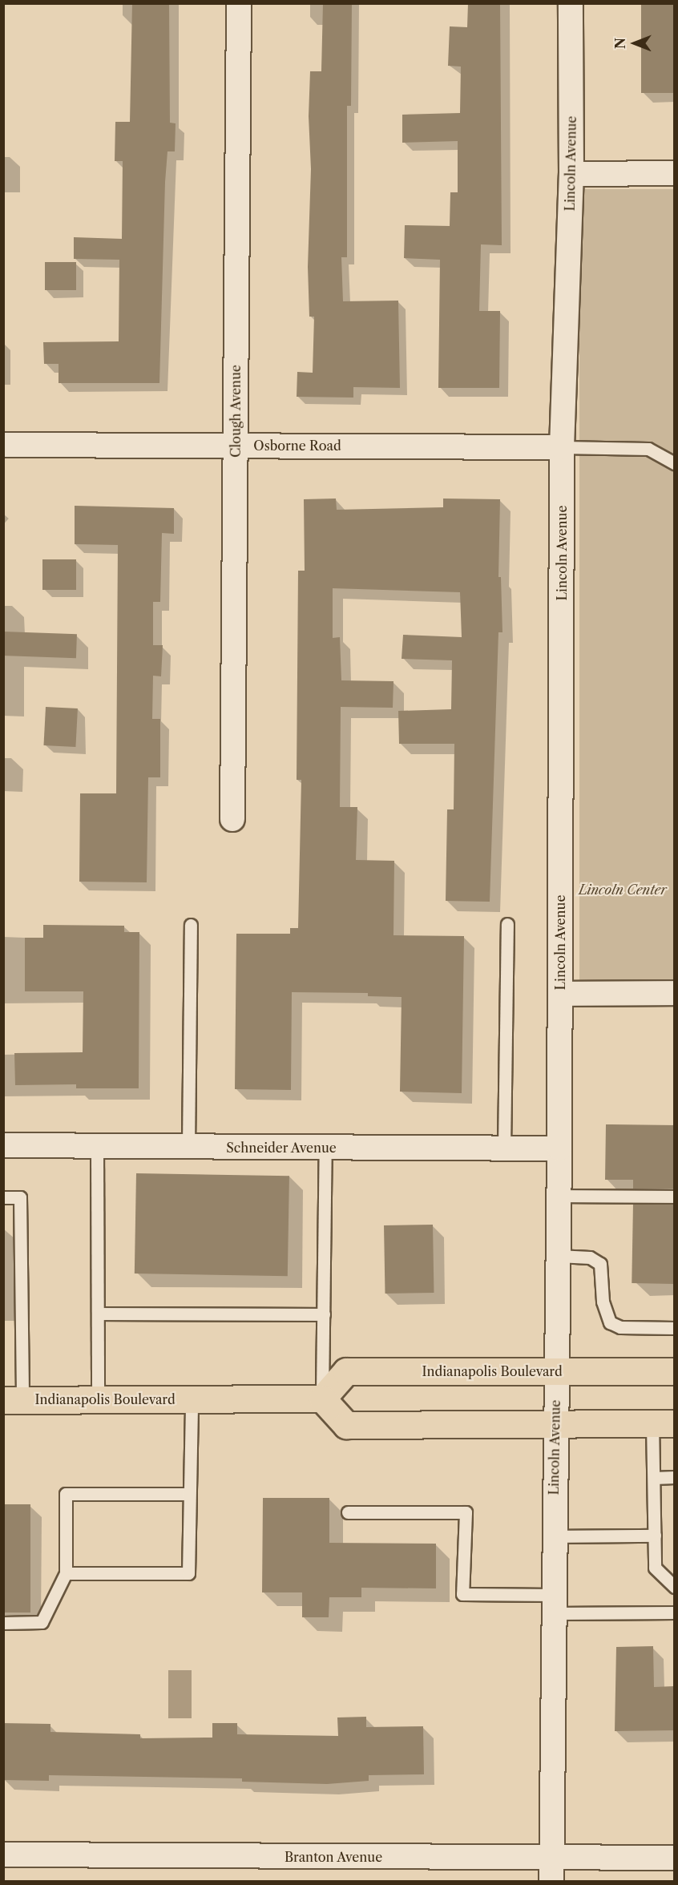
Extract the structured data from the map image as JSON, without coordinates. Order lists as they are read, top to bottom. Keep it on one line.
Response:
{"streets":{"highway":["Indianapolis Boulevard"],"street":["Lincoln Avenue","Clough Avenue","Osborne Road","Schneider Avenue","Branton Avenue"]},"crossings":[["Lincoln Avenue","Osborne Road"],["Lincoln Avenue","Schneider Avenue"],["Lincoln Avenue","Indianapolis Boulevard"],["Lincoln Avenue","Branton Avenue"],["Clough Avenue","Osborne Road"]],"parks":["Lincoln Center"],"north":"left"}
